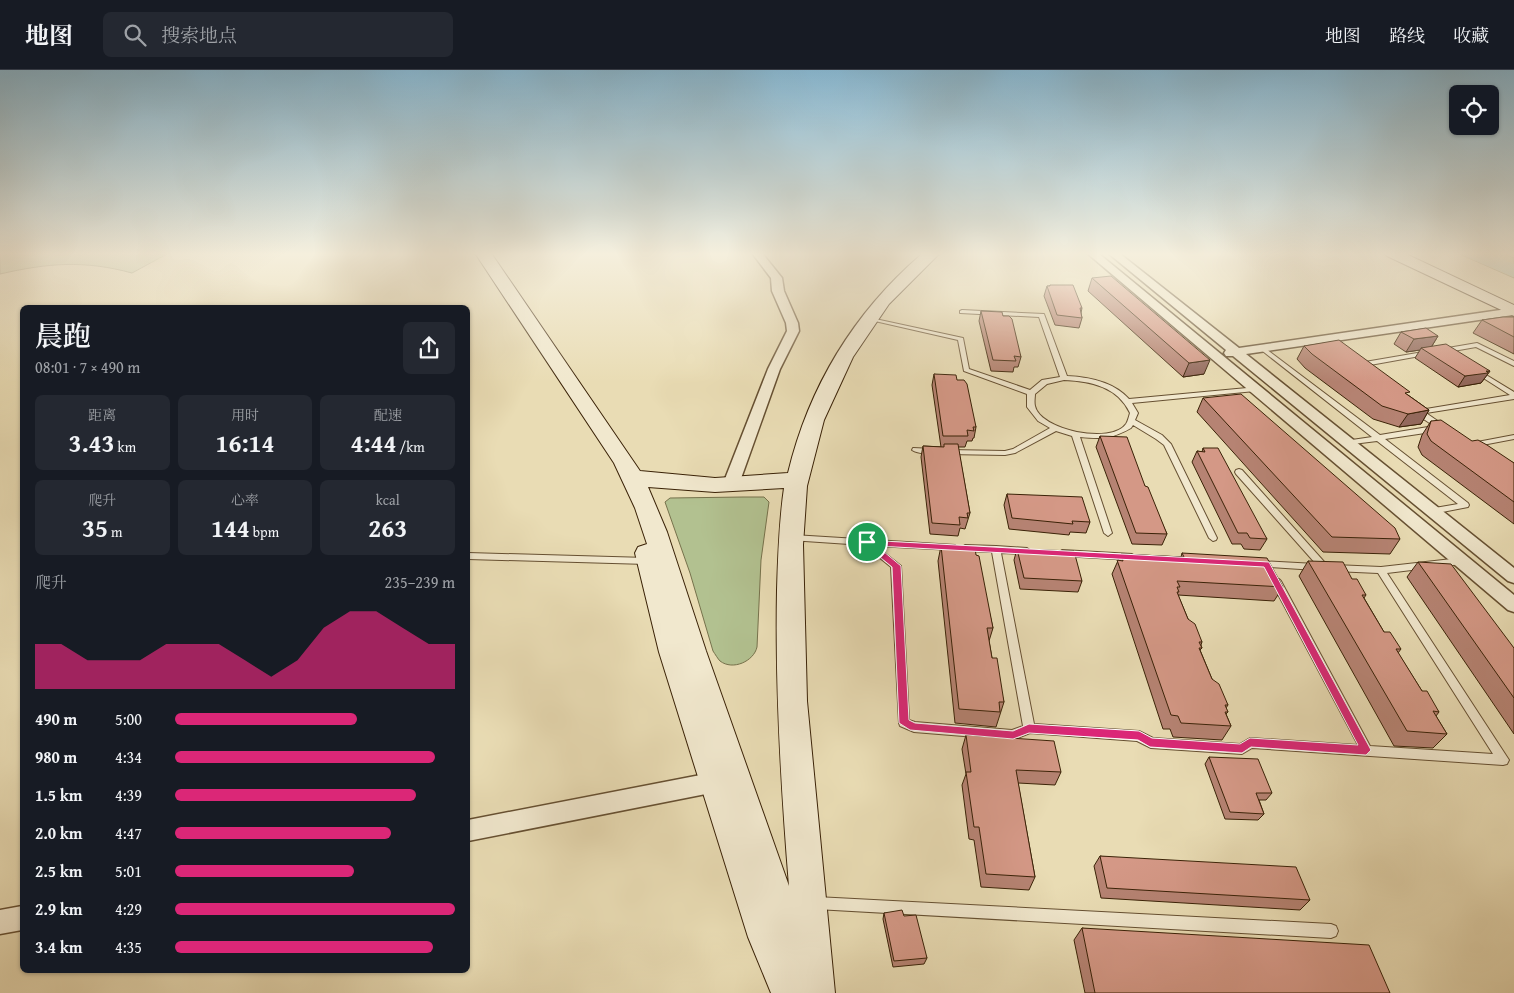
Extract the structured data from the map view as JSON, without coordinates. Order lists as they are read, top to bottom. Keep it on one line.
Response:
{"page":{"header":"地图","search":"搜索地点","nav":["地图","路线","收藏"],"heading":["晨跑","08:01 · 7 × 490 m"],"stats":[["距离","3.43 km"],["用时","16:14"],["配速","4:44 /km"],["爬升","35 m"],["心率","144 bpm"],["kcal","263"]],"chart":["爬升","235–239 m"],"list":[{"name":"490 m","note":"5:00"},{"name":"980 m","note":"4:34"},{"name":"1.5 km","note":"4:39"},{"name":"2.0 km","note":"4:47"},{"name":"2.5 km","note":"5:01"},{"name":"2.9 km","note":"4:29"},{"name":"3.4 km","note":"4:35"}]}}
